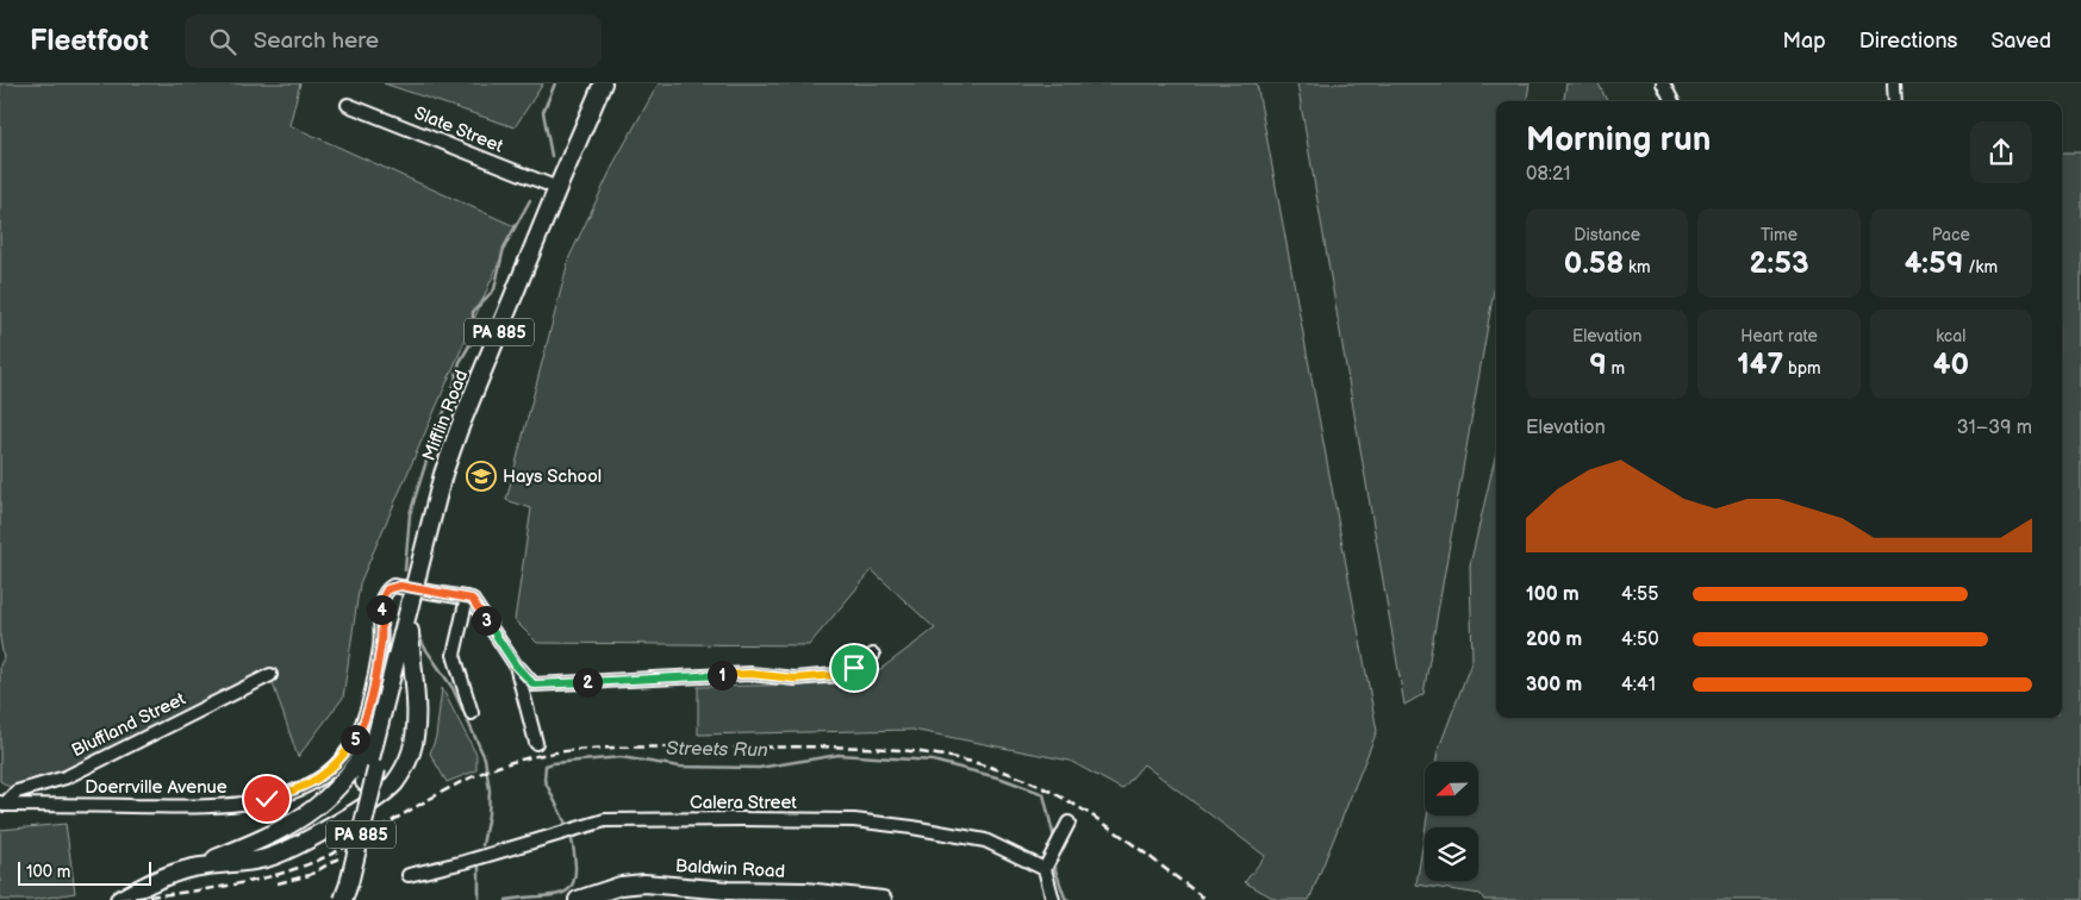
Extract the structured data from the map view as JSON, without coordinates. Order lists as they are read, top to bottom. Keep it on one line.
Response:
{"streets":{"main road":["PA 885","Mifflin Road","Baldwin Road"],"street":["Slate Street","Bluffland Street","Doerrville Avenue","Calera Street"]},"crossings":[["Slate Street","Mifflin Road"],["Mifflin Road","Doerrville Avenue"],["Bluffland Street","Doerrville Avenue"]],"water":["Streets Run"],"places":{"school or university":["Hays School"]},"scale_bar":"100 m","north":"left","page":{"header":"Fleetfoot","search":"Search here","nav":["Map","Directions","Saved"],"heading":["Morning run","08:21"],"stats":[["Distance","0.58 km"],["Time","2:53"],["Pace","4:59 /km"],["Elevation","9 m"],["Heart rate","147 bpm"],["kcal","40"]],"chart":["Elevation","31–39 m"],"list":[{"name":"100 m","note":"4:55"},{"name":"200 m","note":"4:50"},{"name":"300 m","note":"4:41"}],"pins":["4","3","1","2","5"],"scale":"100 m"}}
